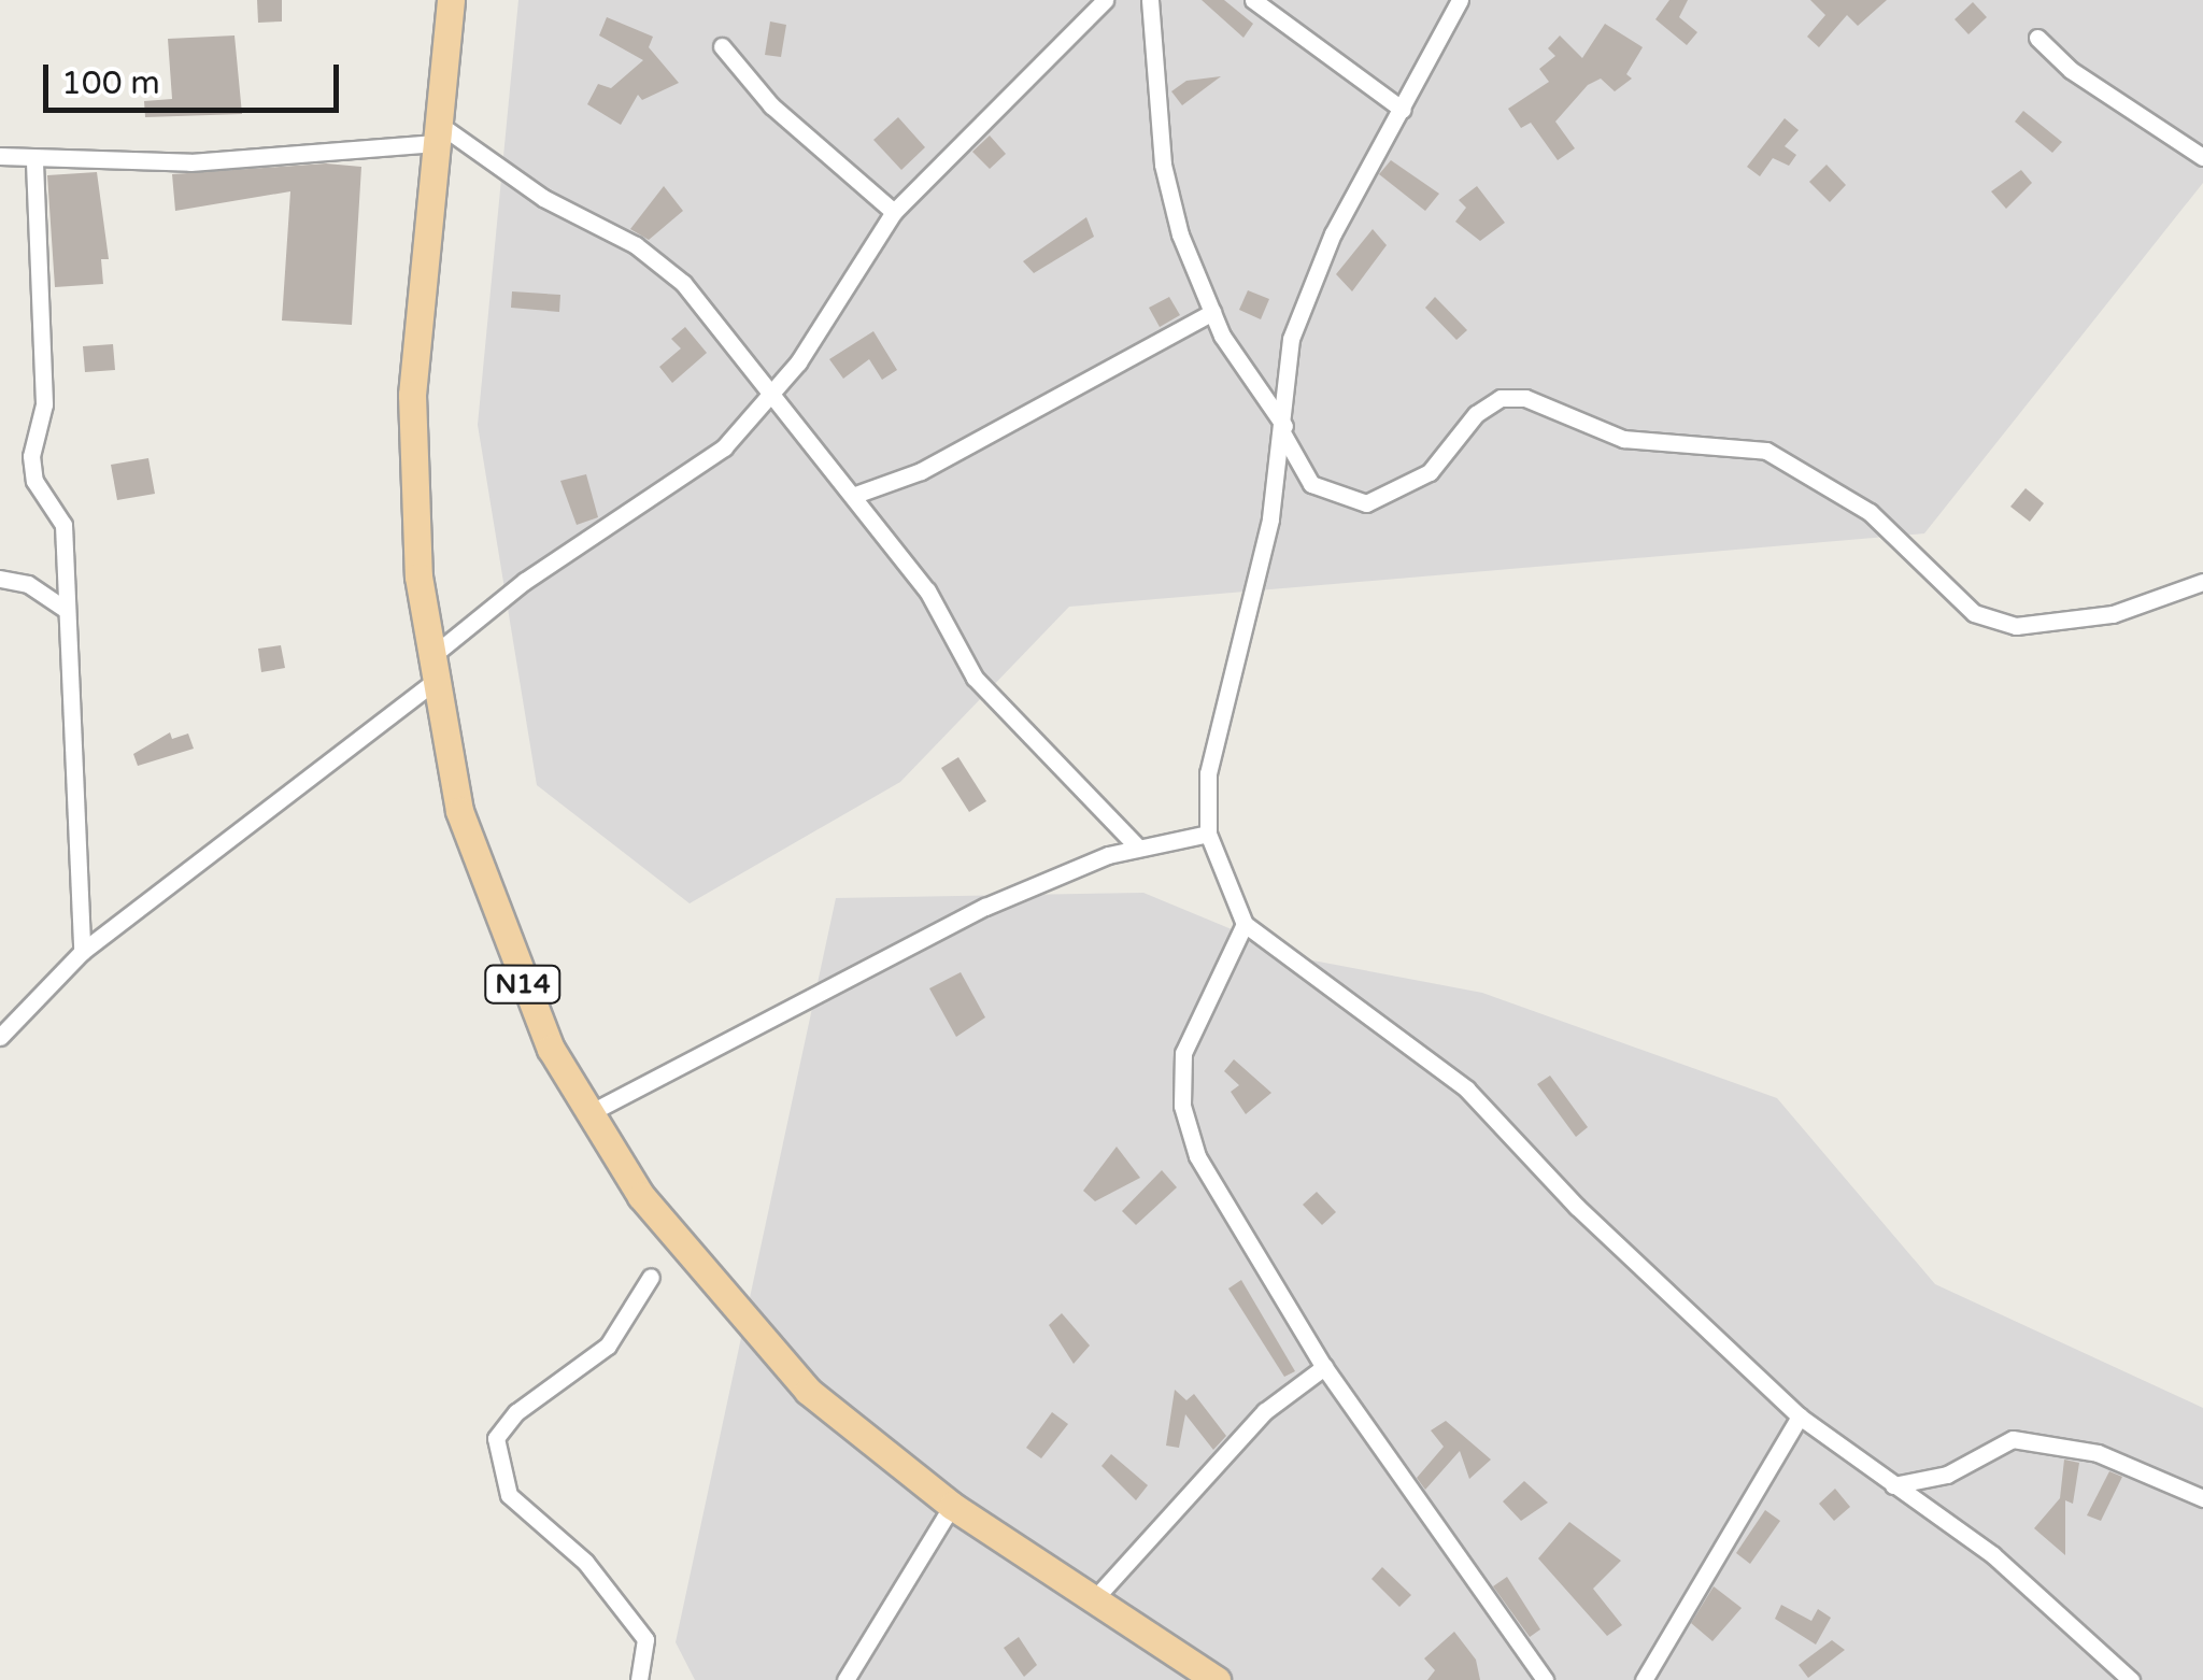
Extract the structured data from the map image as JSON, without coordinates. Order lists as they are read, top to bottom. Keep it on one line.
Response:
{"streets":{"main road":["N14"]},"scale_bar":"100 m"}
